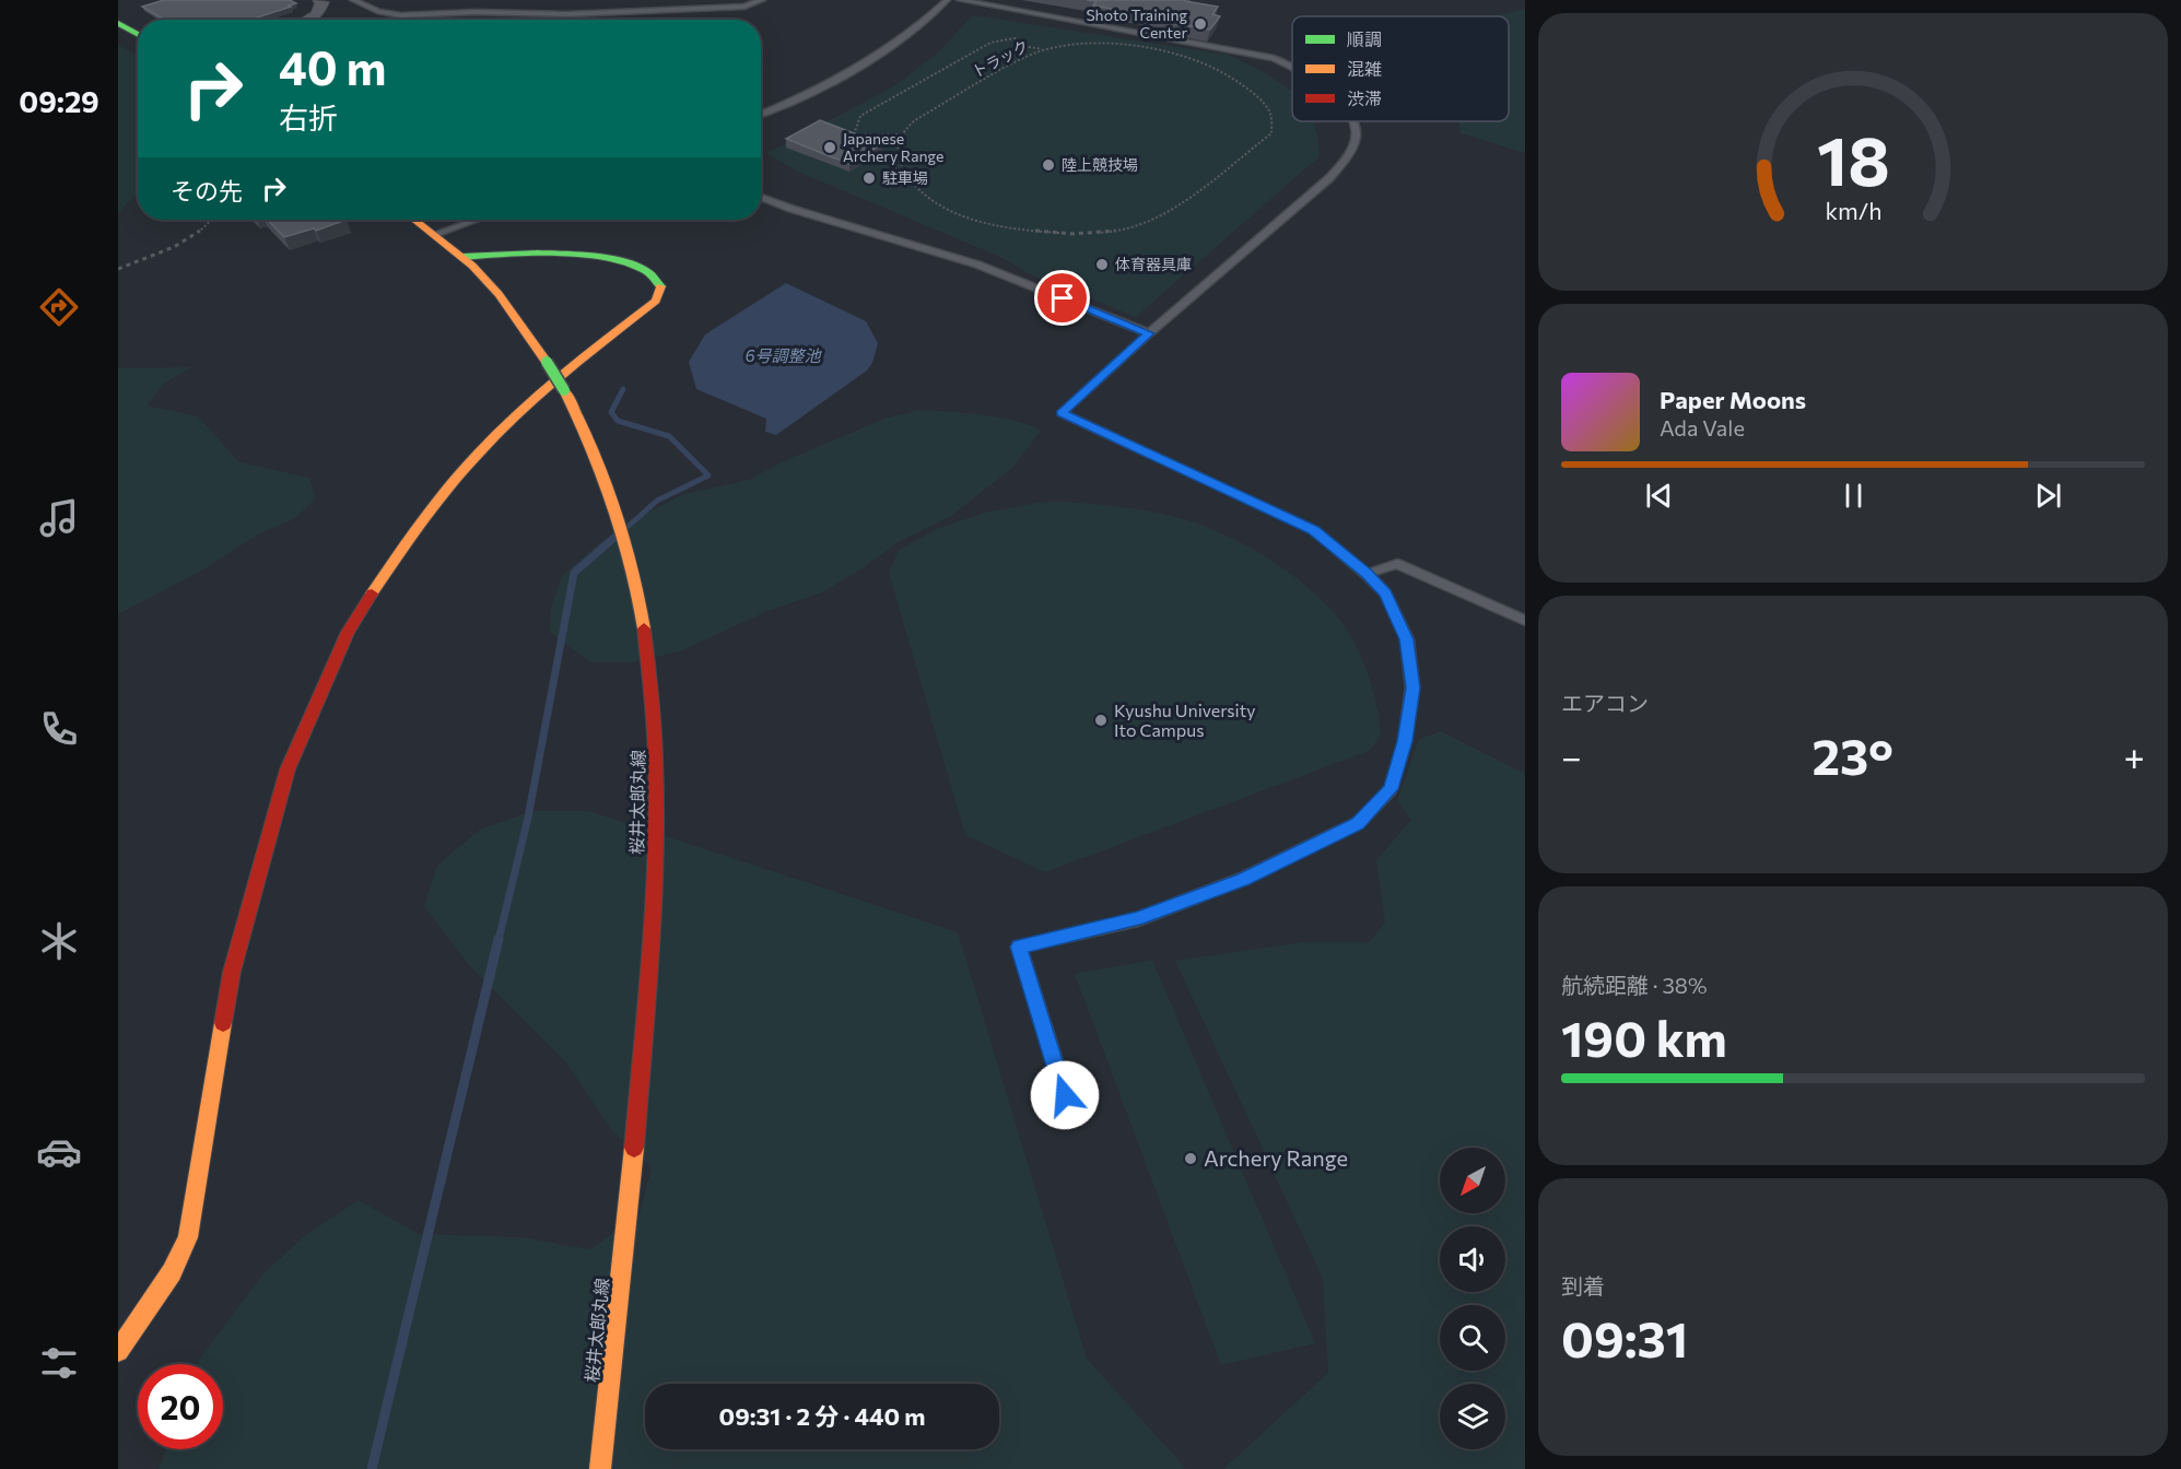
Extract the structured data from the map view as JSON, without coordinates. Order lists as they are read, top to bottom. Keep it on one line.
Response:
{"streets":{"main road":["桜井太郎丸線"],"path":["トラック"]},"water":["6号調整池"],"places":["Shoto Training Center","Japanese Archery Range","陸上競技場","駐車場","体育器具庫","Kyushu University Ito Campus","Archery Range"],"legend":["順調","混雑","渋滞"],"north":"bottom left","page":{"tabs":"09:29","turn":["40 m","右折"],"then":"その先","song":["Paper Moons","Ada Vale"],"tile":["エアコン",["航続距離 · 38%","190 km"],["到着","09:31"]],"heat":["−","23°","+"],"limit":"20","trip":"09:31 · 2 分 · 440 m","gauge":["18","km/h"]}}
